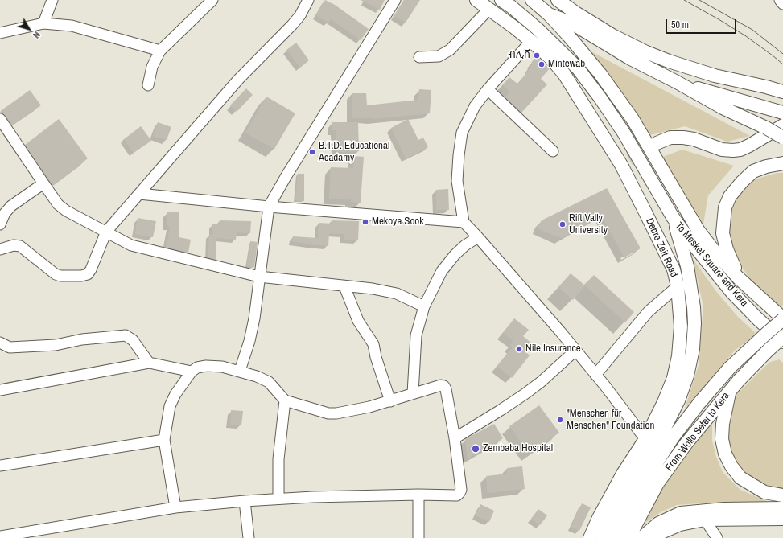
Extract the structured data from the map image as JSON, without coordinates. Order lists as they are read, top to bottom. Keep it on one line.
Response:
{"streets":{"main road":["Debre Zeit Road","To Mesket Square and Kera","From Wollo Sefer to Kera"]},"places":["ብሊቭ","Mintewab","B.T.D. Educational Acadamy","Mekoya Sook","Rift Vally University","Nile Insurance","\"Menschen für Menschen\" Foundation","Zembaba Hospital"],"scale_bar":"50 m","north":"bottom right"}
